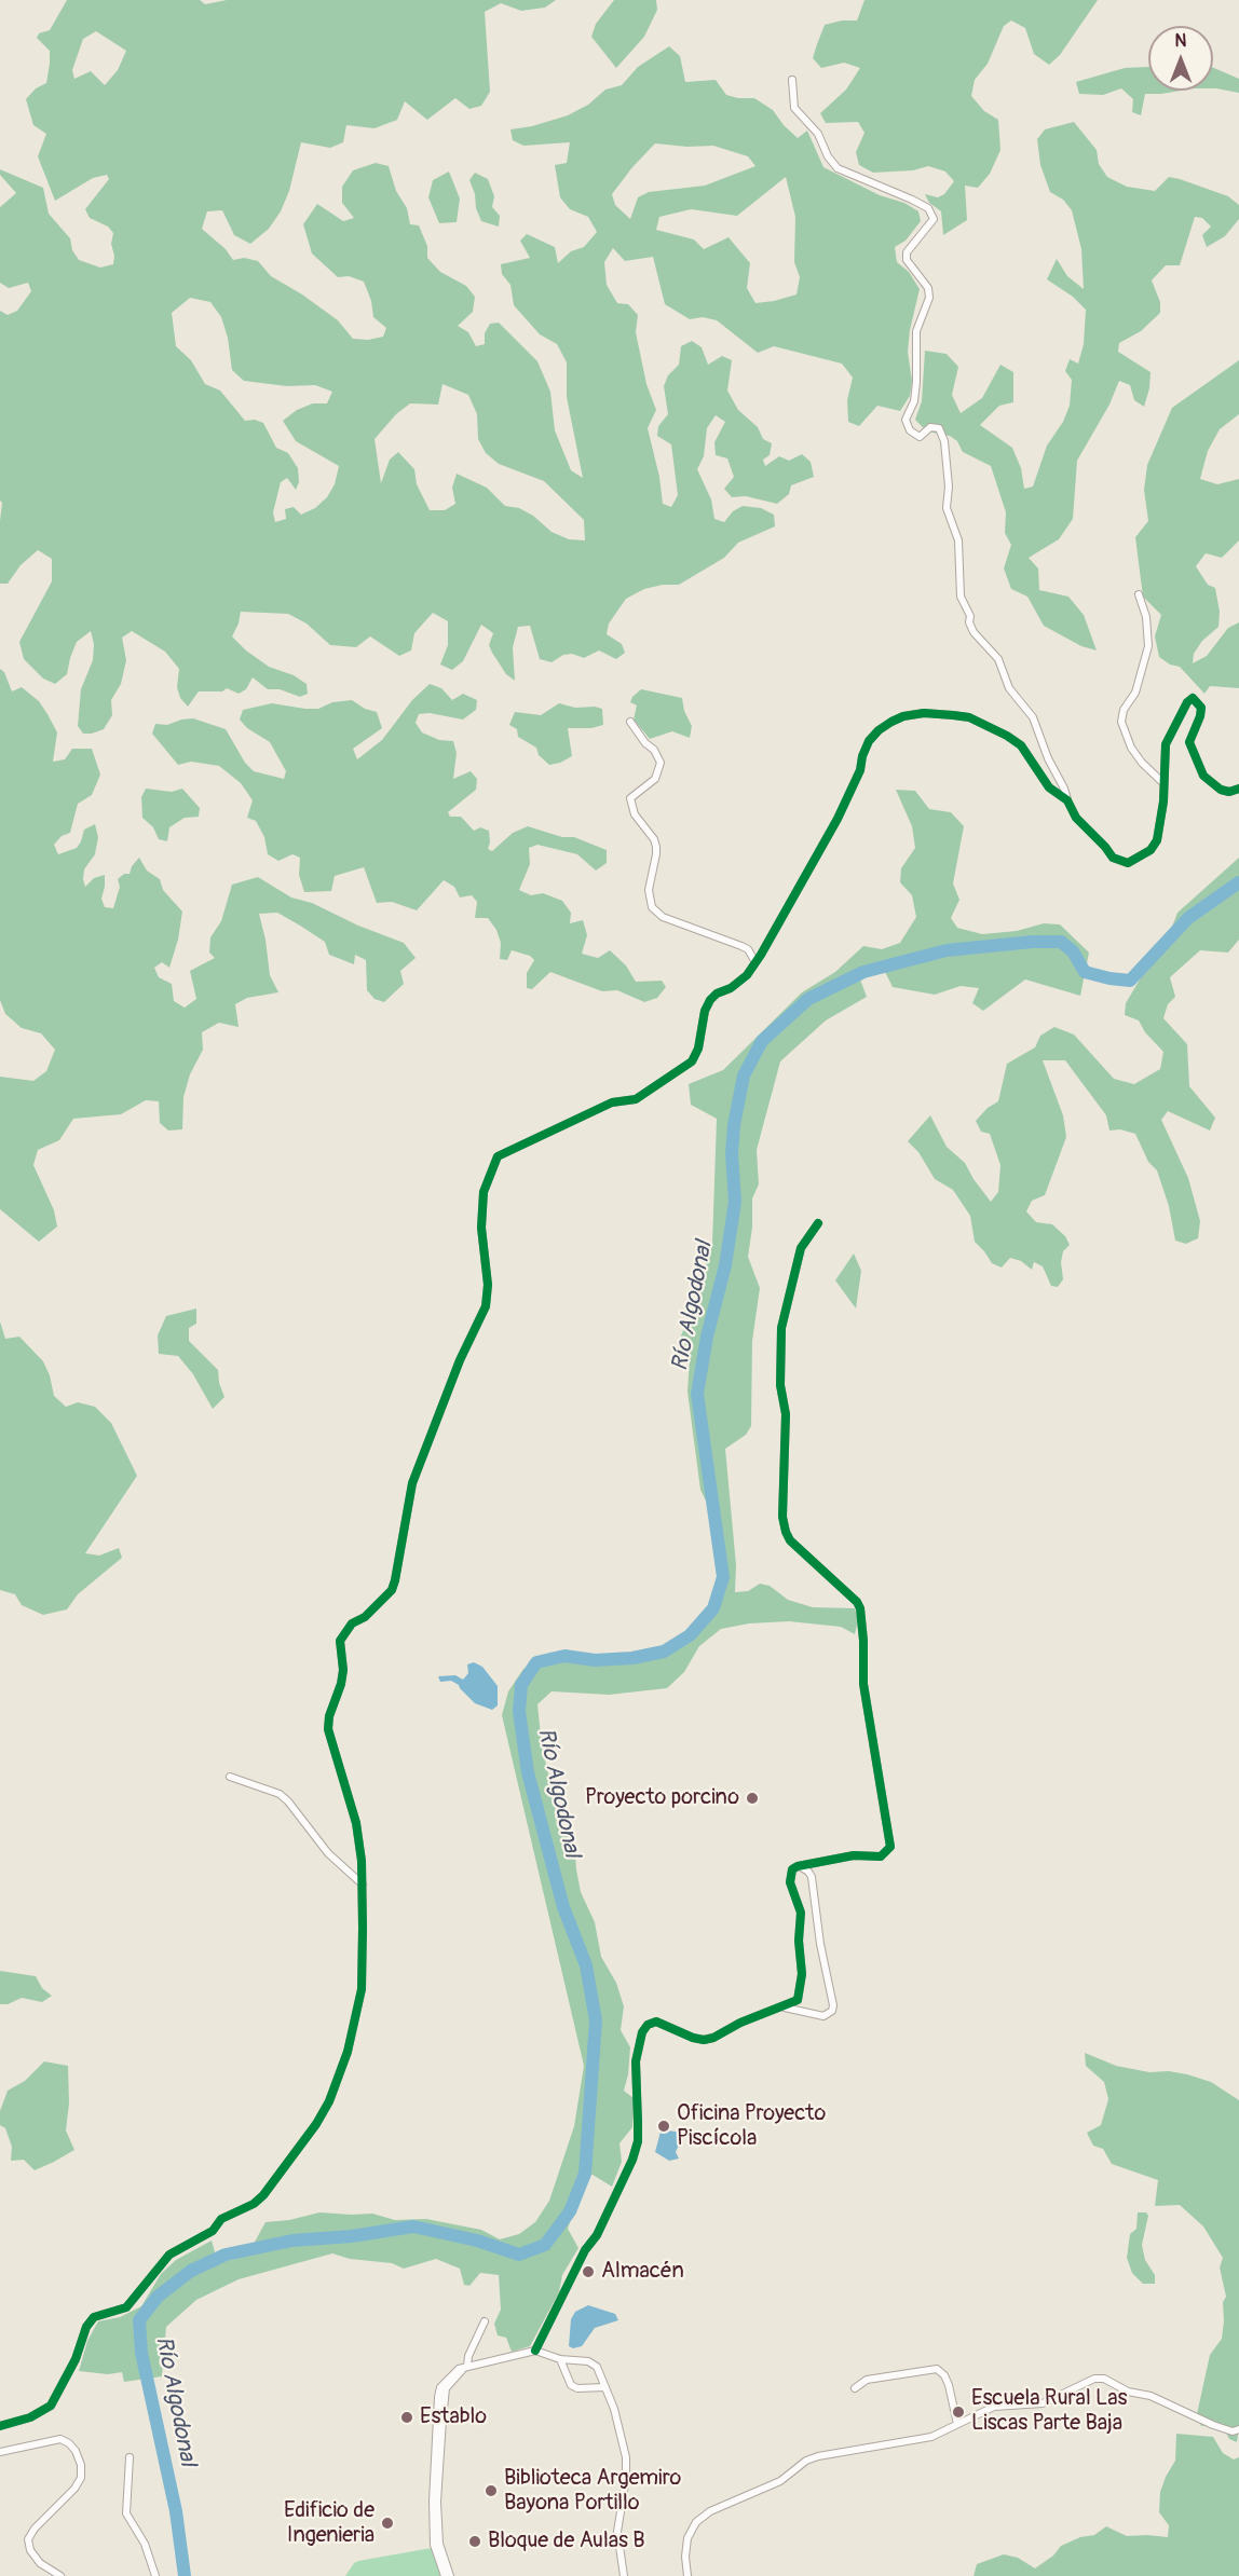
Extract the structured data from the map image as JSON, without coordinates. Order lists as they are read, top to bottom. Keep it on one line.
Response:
{"water":["Río Algodonal"],"places":["Proyecto porcino","Oficina Proyecto Piscícola","Almacén","Escuela Rural Las Liscas Parte Baja","Establo","Biblioteca Argemiro Bayona Portillo","Edificio de Ingenieria","Bloque de Aulas B"],"north":"top"}
